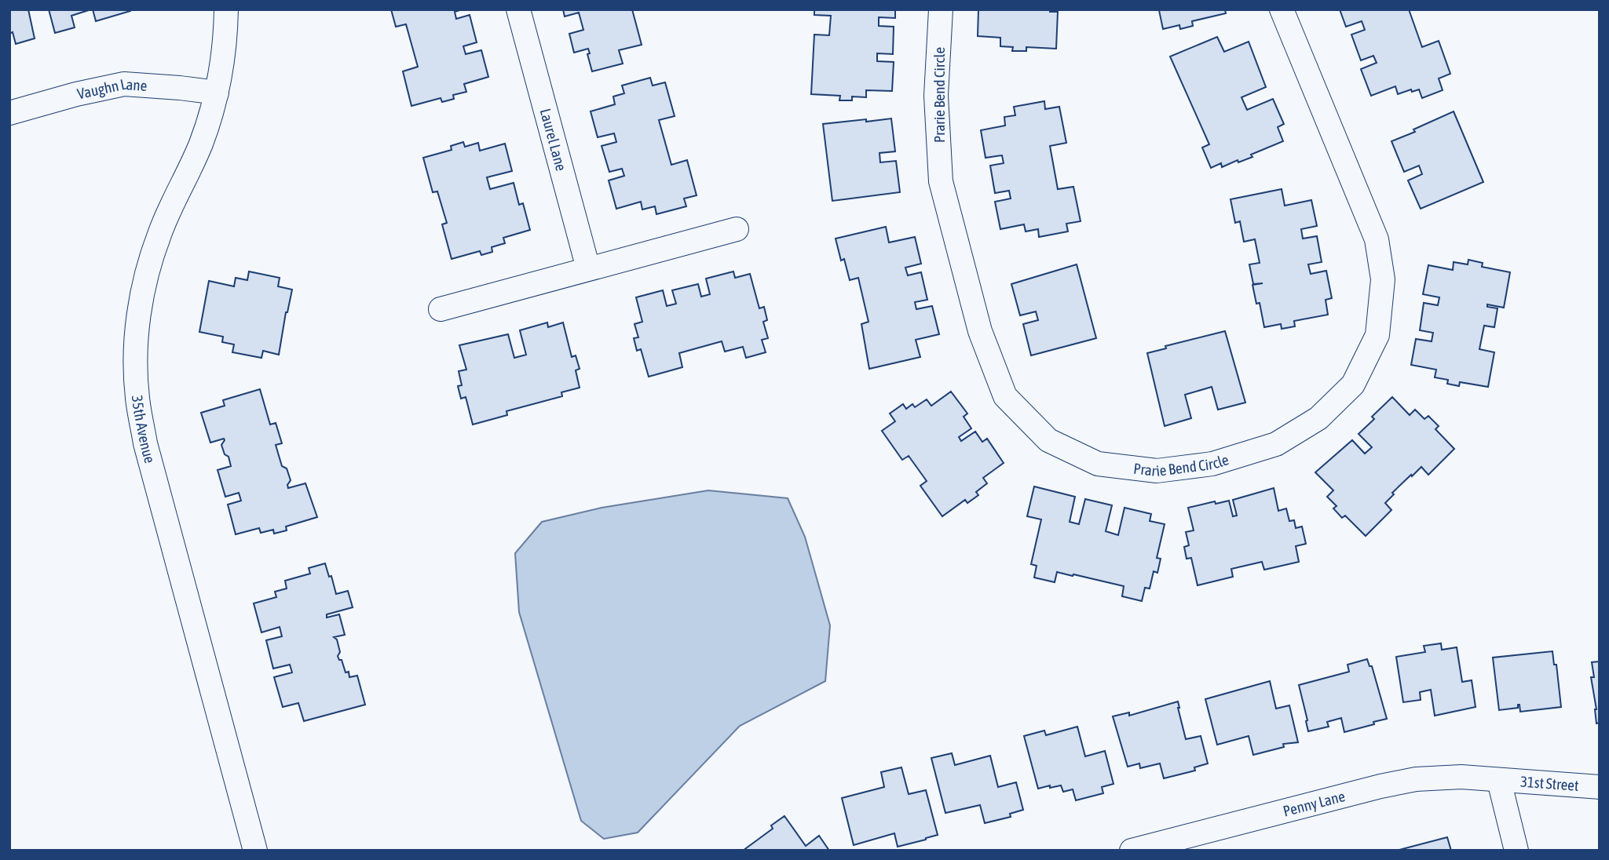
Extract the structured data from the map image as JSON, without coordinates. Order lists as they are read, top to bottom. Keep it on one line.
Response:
{"streets":{"street":["Vaughn Lane","Prarie Bend Circle","Laurel Lane","35th Avenue","31st Street","Penny Lane"]},"crossings":[["Vaughn Lane","35th Avenue"],["31st Street","Penny Lane"]]}
